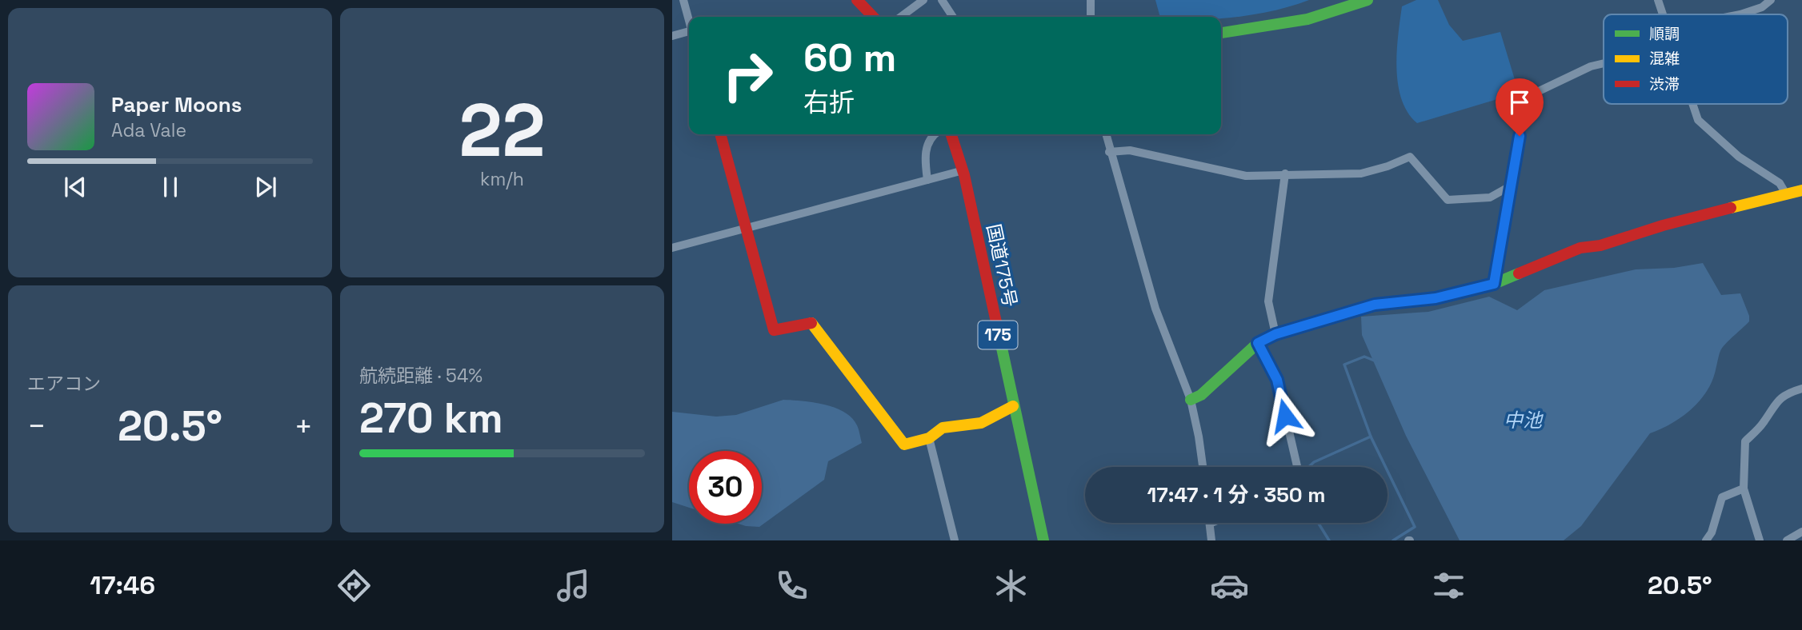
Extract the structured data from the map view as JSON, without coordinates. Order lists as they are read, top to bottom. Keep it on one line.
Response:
{"streets":{"main road":["国道175号","175"]},"water":["中池"],"legend":["順調","混雑","渋滞"],"page":{"tile":[["22","km/h"],"エアコン",["航続距離 · 54%","270 km"]],"turn":["60 m","右折"],"song":["Paper Moons","Ada Vale"],"heat":["−","20.5°","+"],"limit":"30","trip":"17:47 · 1 分 · 350 m","tabs":["17:46","20.5°"]}}
